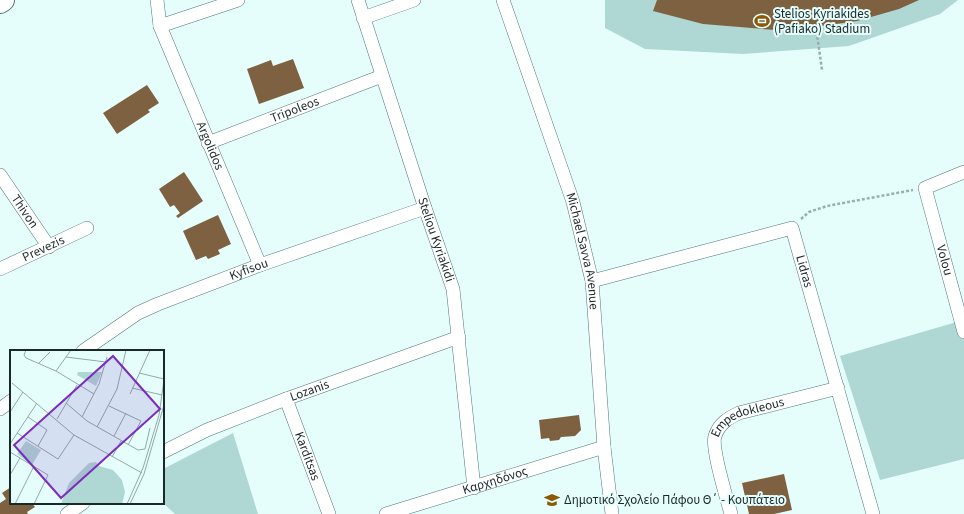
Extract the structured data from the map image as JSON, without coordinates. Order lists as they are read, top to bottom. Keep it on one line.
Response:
{"streets":{"street":["Tripoleos","Argolidos","Thivon","Steliou Kyriakidi","Prevezis","Michael Savva Avenue","Volou","Kyfisou","Lidras","Lozanis","Empedokleous","Karditsas","Καρχηδόνος"]},"crossings":[["Tripoleos","Argolidos"],["Tripoleos","Steliou Kyriakidi"],["Argolidos","Kyfisou"],["Thivon","Prevezis"],["Steliou Kyriakidi","Kyfisou"],["Steliou Kyriakidi","Lozanis"],["Steliou Kyriakidi","Καρχηδόνος"],["Michael Savva Avenue","Καρχηδόνος"],["Lidras","Empedokleous"],["Lozanis","Karditsas"]],"places":{"sports":["Stelios Kyriakides (Pafiako) Stadium"],"school or university":["Δημοτικό Σχολείο Πάφου Θ΄ - Κουπάτειο"]}}
